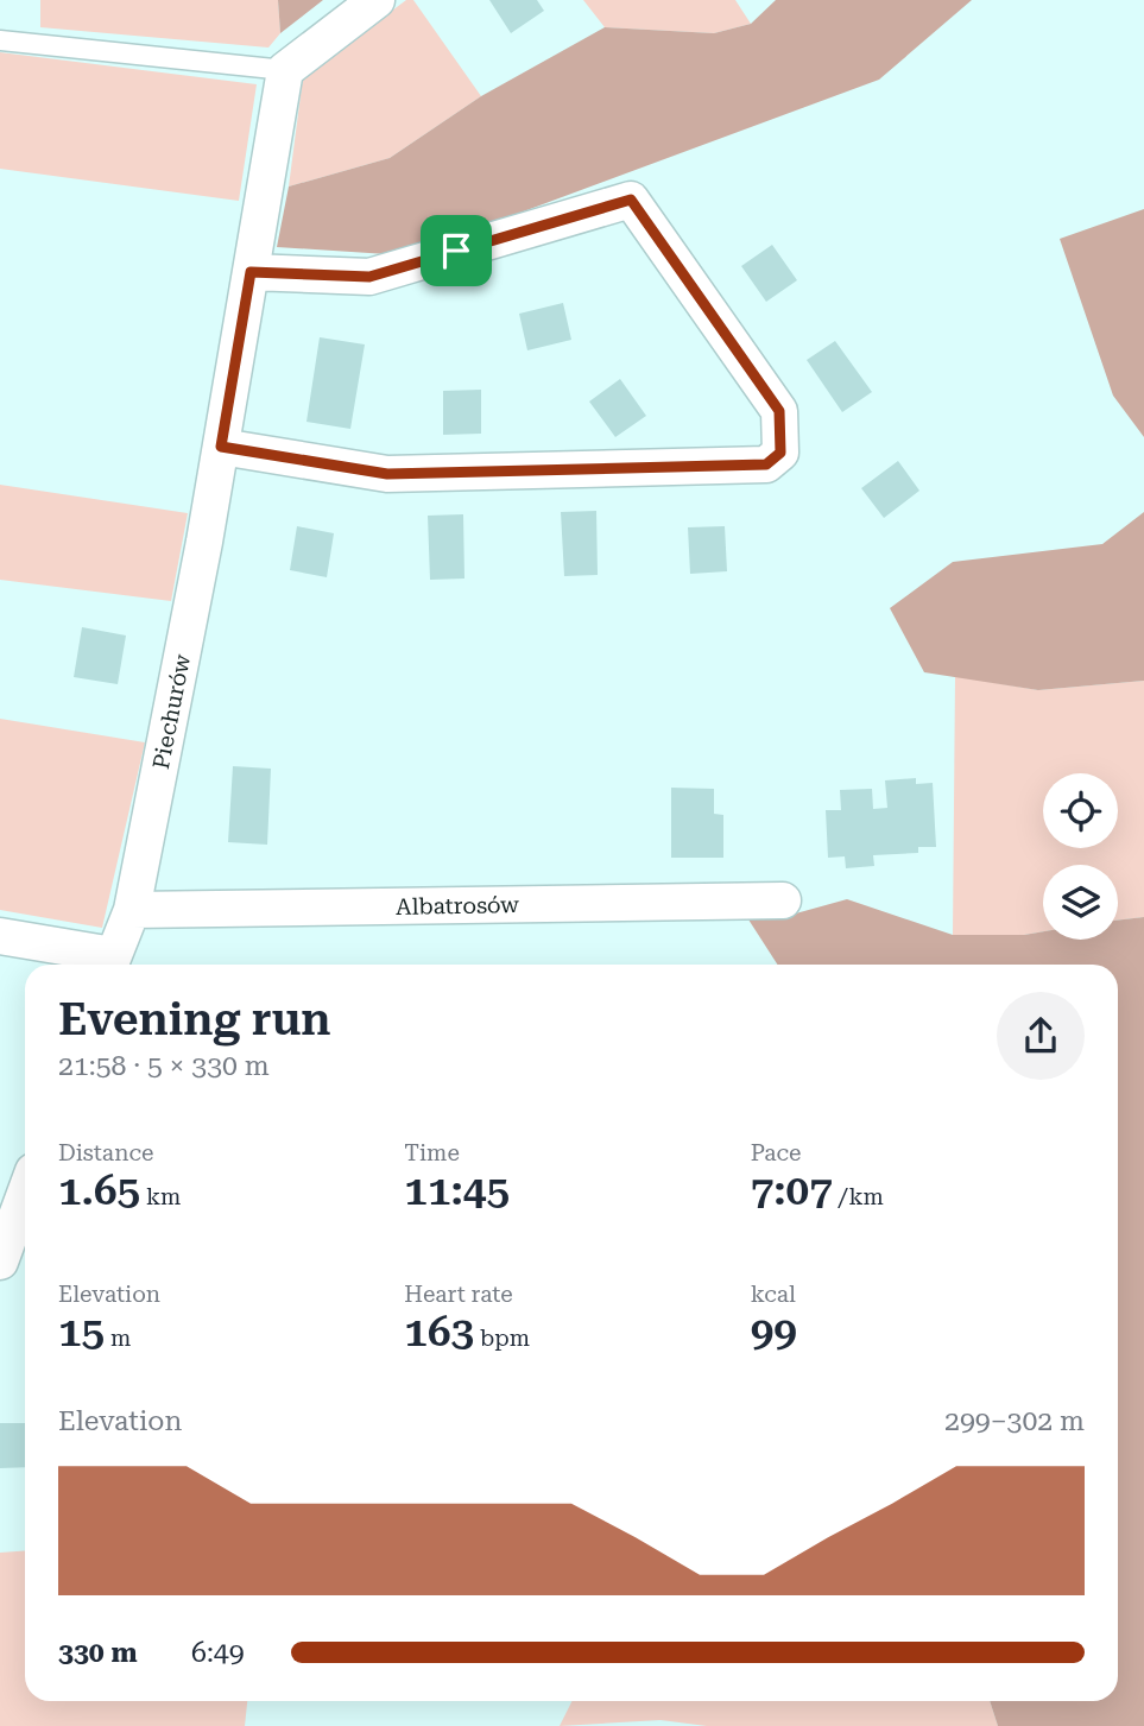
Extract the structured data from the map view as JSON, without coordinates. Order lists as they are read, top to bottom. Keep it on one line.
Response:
{"streets":{"street":["Piechurów","Albatrosów"]},"crossings":[["Piechurów","Albatrosów"]],"page":{"heading":["Evening run","21:58 · 5 × 330 m"],"stats":[["Distance","1.65 km"],["Time","11:45"],["Pace","7:07 /km"],["Elevation","15 m"],["Heart rate","163 bpm"],["kcal","99"]],"chart":["Elevation","299–302 m"],"list":[{"name":"330 m","note":"6:49"}]}}
